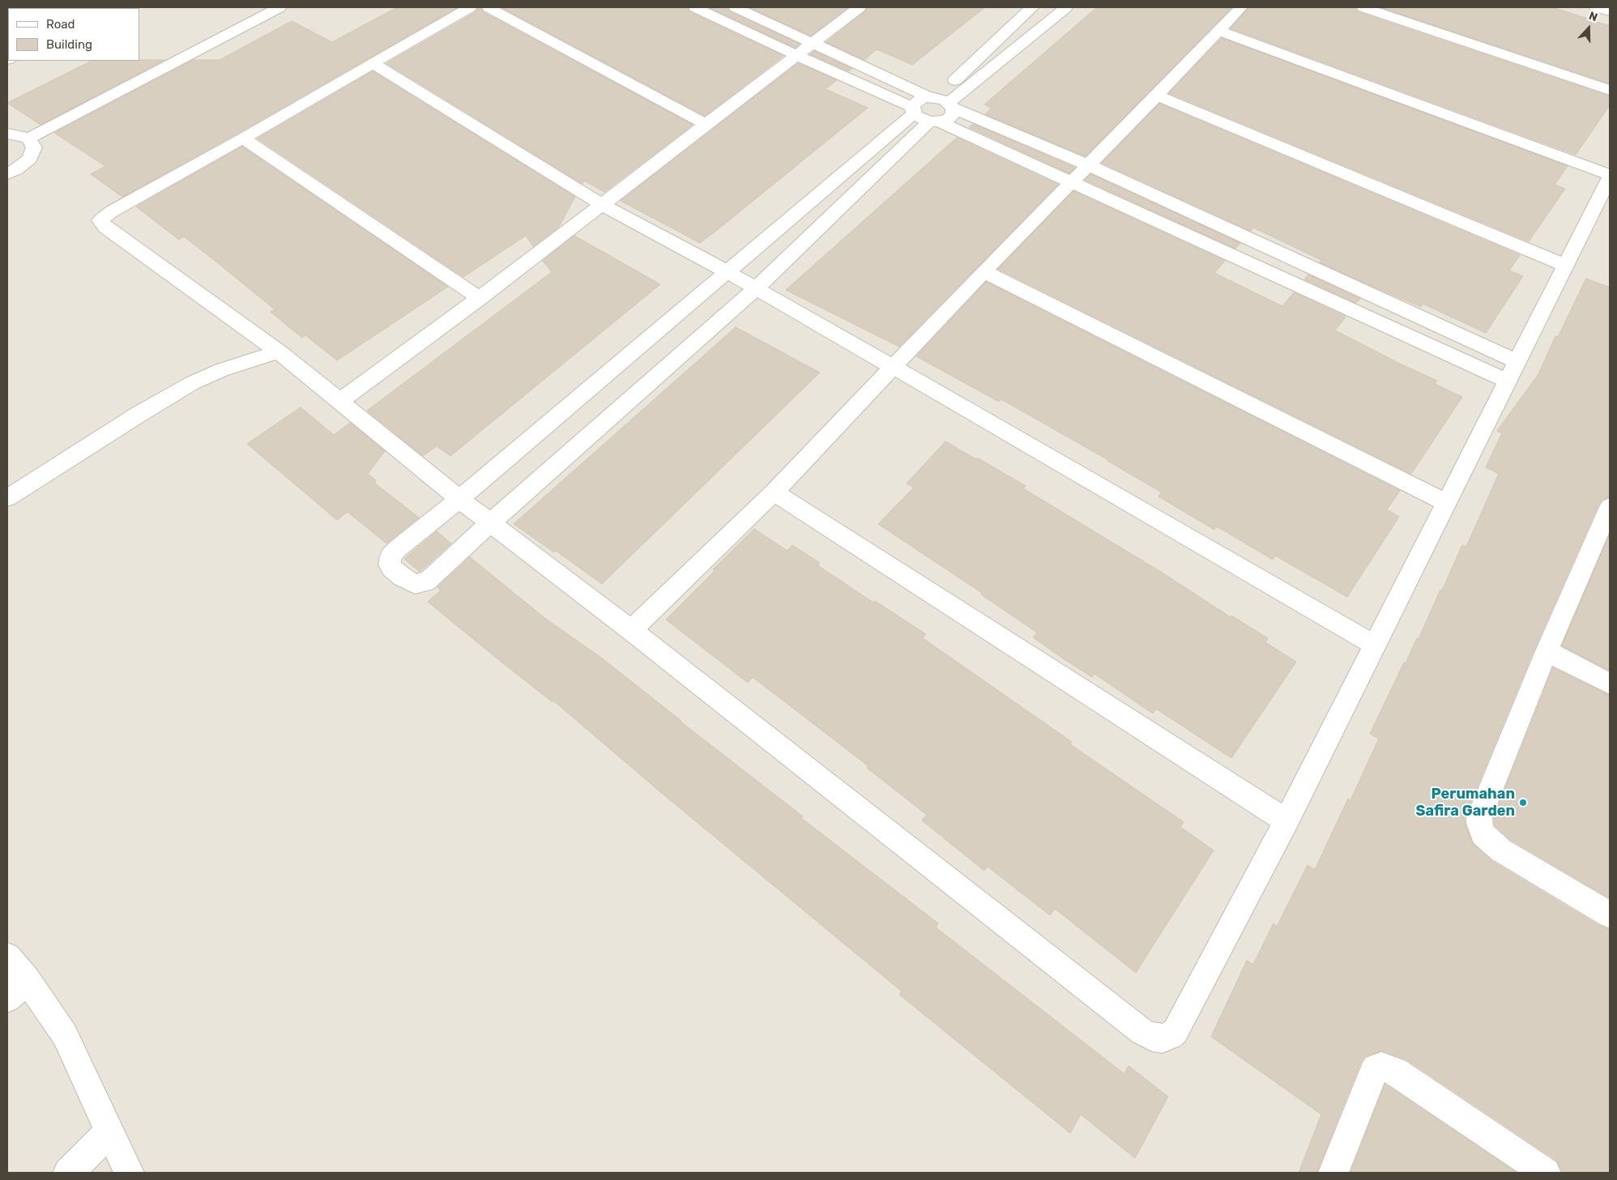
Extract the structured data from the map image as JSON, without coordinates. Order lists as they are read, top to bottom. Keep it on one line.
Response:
{"places":["Perumahan Safira Garden"],"legend":["Road","Building"],"north":"top"}
